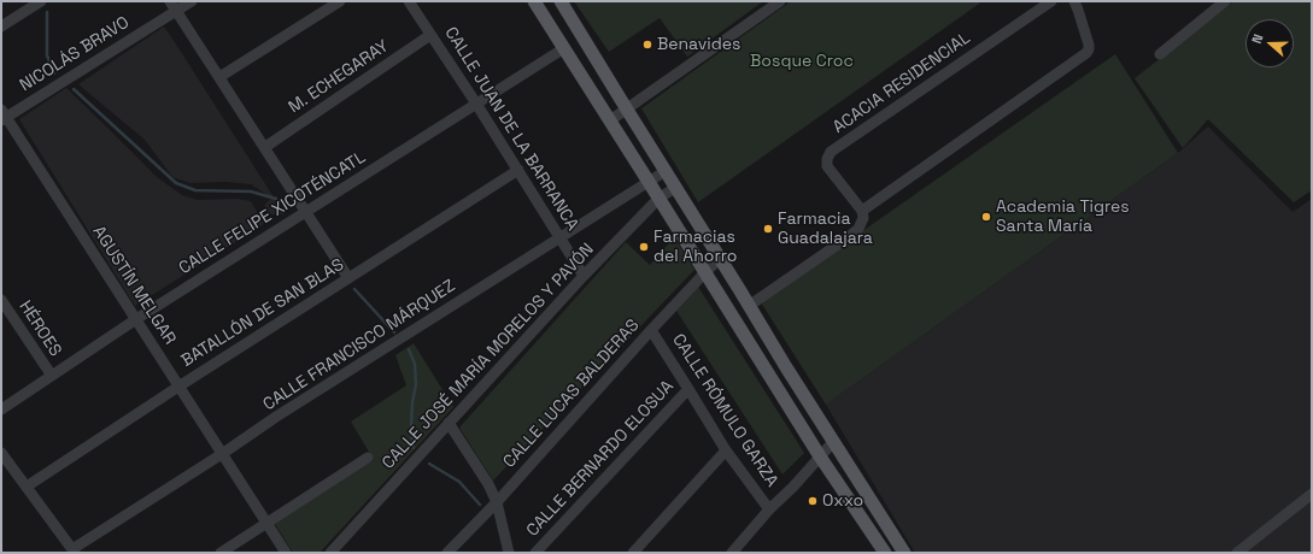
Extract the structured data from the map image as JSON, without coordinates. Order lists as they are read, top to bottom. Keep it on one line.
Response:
{"streets":{"street":["NICOLÁS BRAVO","M. ECHEGARAY","ACACIA RESIDENCIAL","CALLE JUAN DE LA BARRANCA","CALLE FELIPE XICOTÉNCATL","AGUSTÍN MELGAR","BATALLÓN DE SAN BLAS","HÉROES","CALLE FRANCISCO MÁRQUEZ","CALLE JOSÉ MARÍA MORELOS Y PAVÓN","CALLE LUCAS BALDERAS","CALLE RÓMULO GARZA","CALLE BERNARDO ELOSUA"]},"crossings":[["NICOLÁS BRAVO","AGUSTÍN MELGAR"],["M. ECHEGARAY","CALLE JUAN DE LA BARRANCA"],["CALLE JUAN DE LA BARRANCA","CALLE FELIPE XICOTÉNCATL"],["CALLE JUAN DE LA BARRANCA","BATALLÓN DE SAN BLAS"],["CALLE JUAN DE LA BARRANCA","CALLE FRANCISCO MÁRQUEZ"],["CALLE JUAN DE LA BARRANCA","CALLE JOSÉ MARÍA MORELOS Y PAVÓN"],["CALLE FELIPE XICOTÉNCATL","AGUSTÍN MELGAR"],["CALLE FELIPE XICOTÉNCATL","HÉROES"],["AGUSTÍN MELGAR","BATALLÓN DE SAN BLAS"],["AGUSTÍN MELGAR","CALLE FRANCISCO MÁRQUEZ"],["CALLE LUCAS BALDERAS","CALLE RÓMULO GARZA"],["CALLE RÓMULO GARZA","CALLE BERNARDO ELOSUA"]],"parks":["Bosque Croc"],"places":["Benavides","Academia Tigres Santa María","Farmacia Guadalajara","Farmacias del Ahorro","Oxxo"],"north":"left"}
